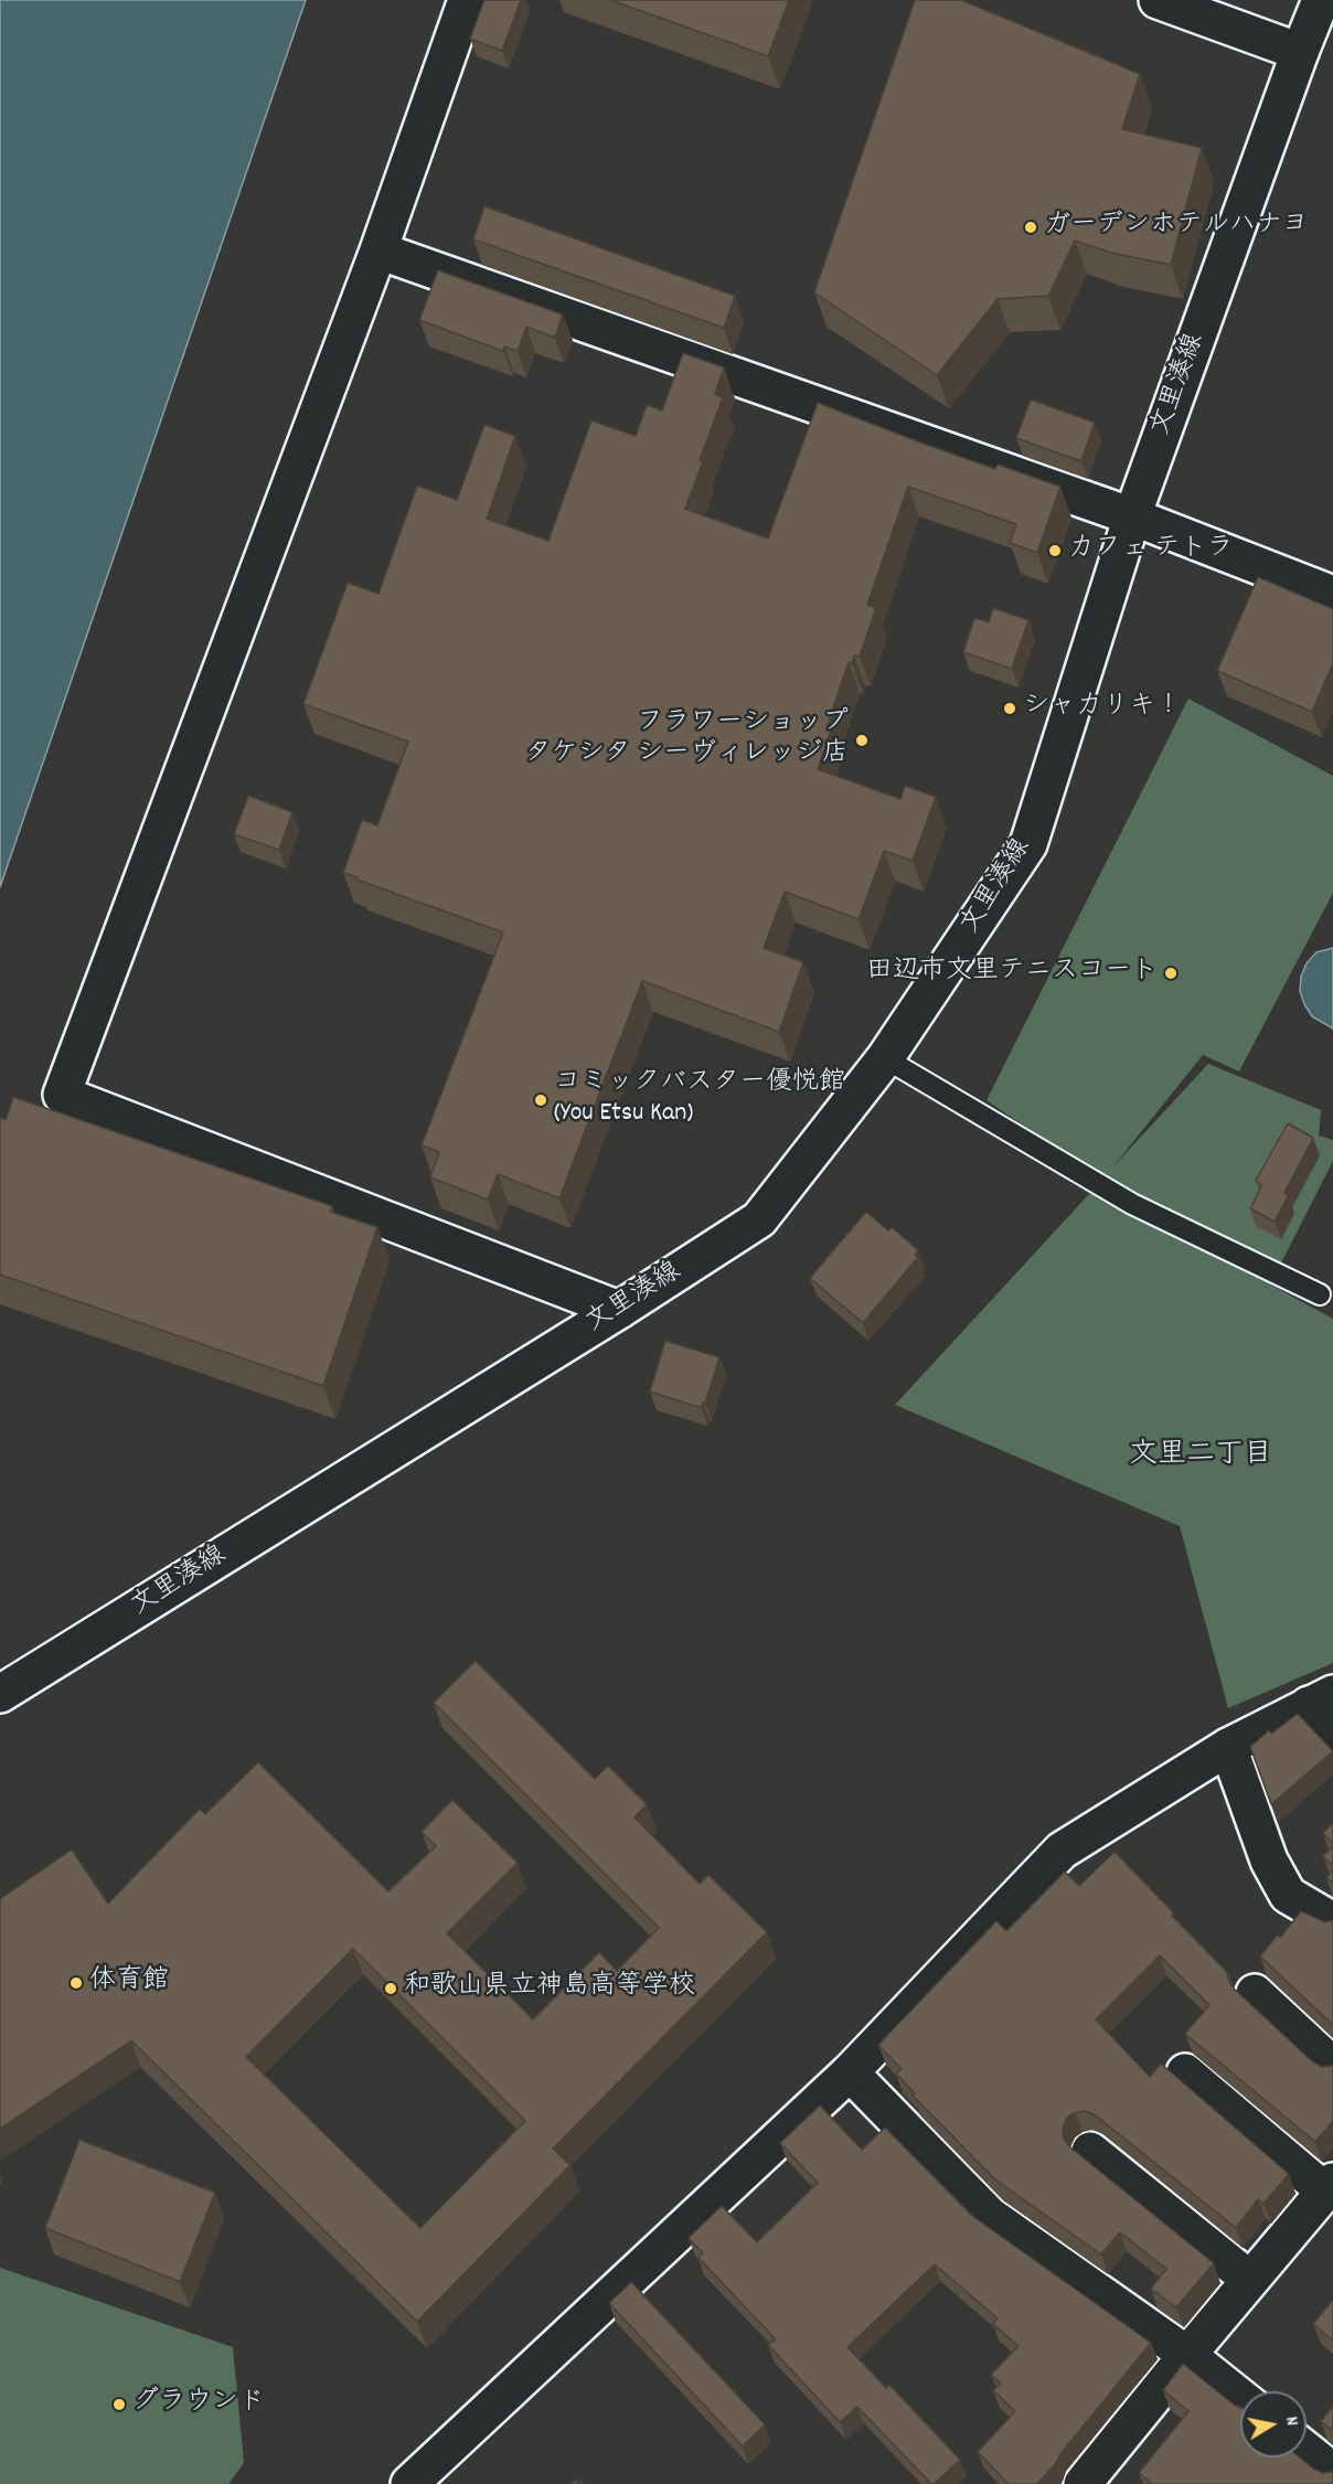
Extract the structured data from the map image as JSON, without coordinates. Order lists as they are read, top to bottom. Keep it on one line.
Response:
{"streets":{"street":["文里湊線"]},"districts":["文里二丁目"],"places":["ガーデンホテルハナヨ","カフェ テトラ","シャカリキ！","フラワーショップ タケシタ シーヴィレッジ店","田辺市文里テニスコート","コミックバスター優悦館 (You Etsu Kan)","体育館","和歌山県立神島高等学校","グラウンド"],"north":"right"}
